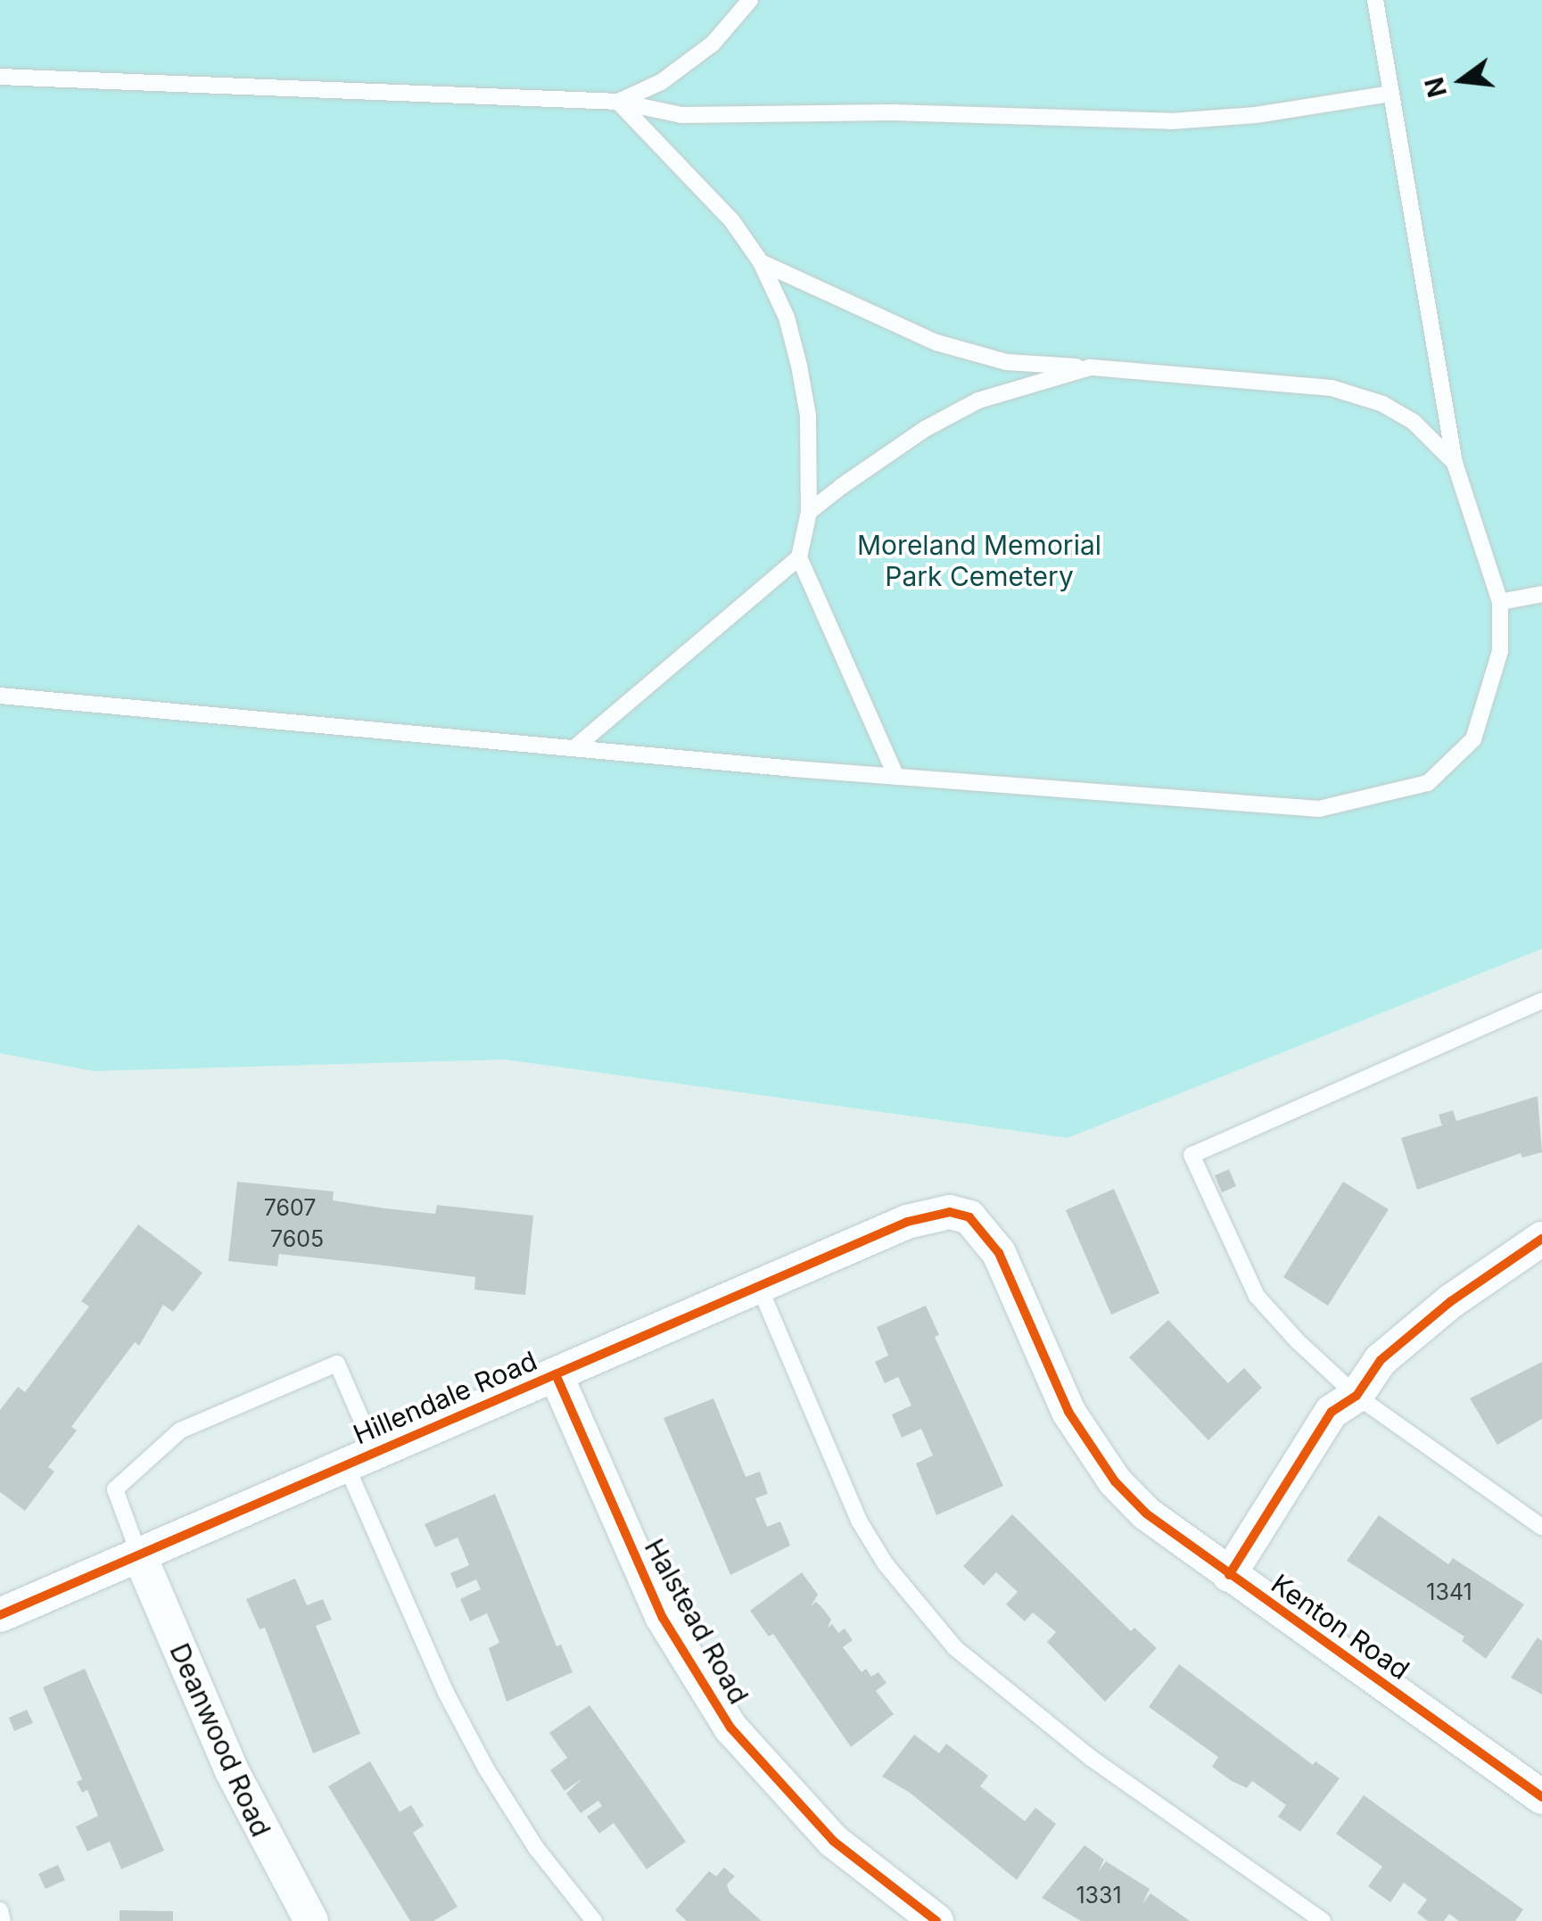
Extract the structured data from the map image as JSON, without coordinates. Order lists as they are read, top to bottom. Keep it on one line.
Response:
{"streets":{"street":["Hillendale Road","Halstead Road","Kenton Road","Deanwood Road"]},"crossings":[["Hillendale Road","Halstead Road"],["Hillendale Road","Kenton Road"],["Hillendale Road","Deanwood Road"]],"parks":["Moreland Memorial Park Cemetery"],"house_numbers":["7607","7605","1341","1331"],"north":"left"}
